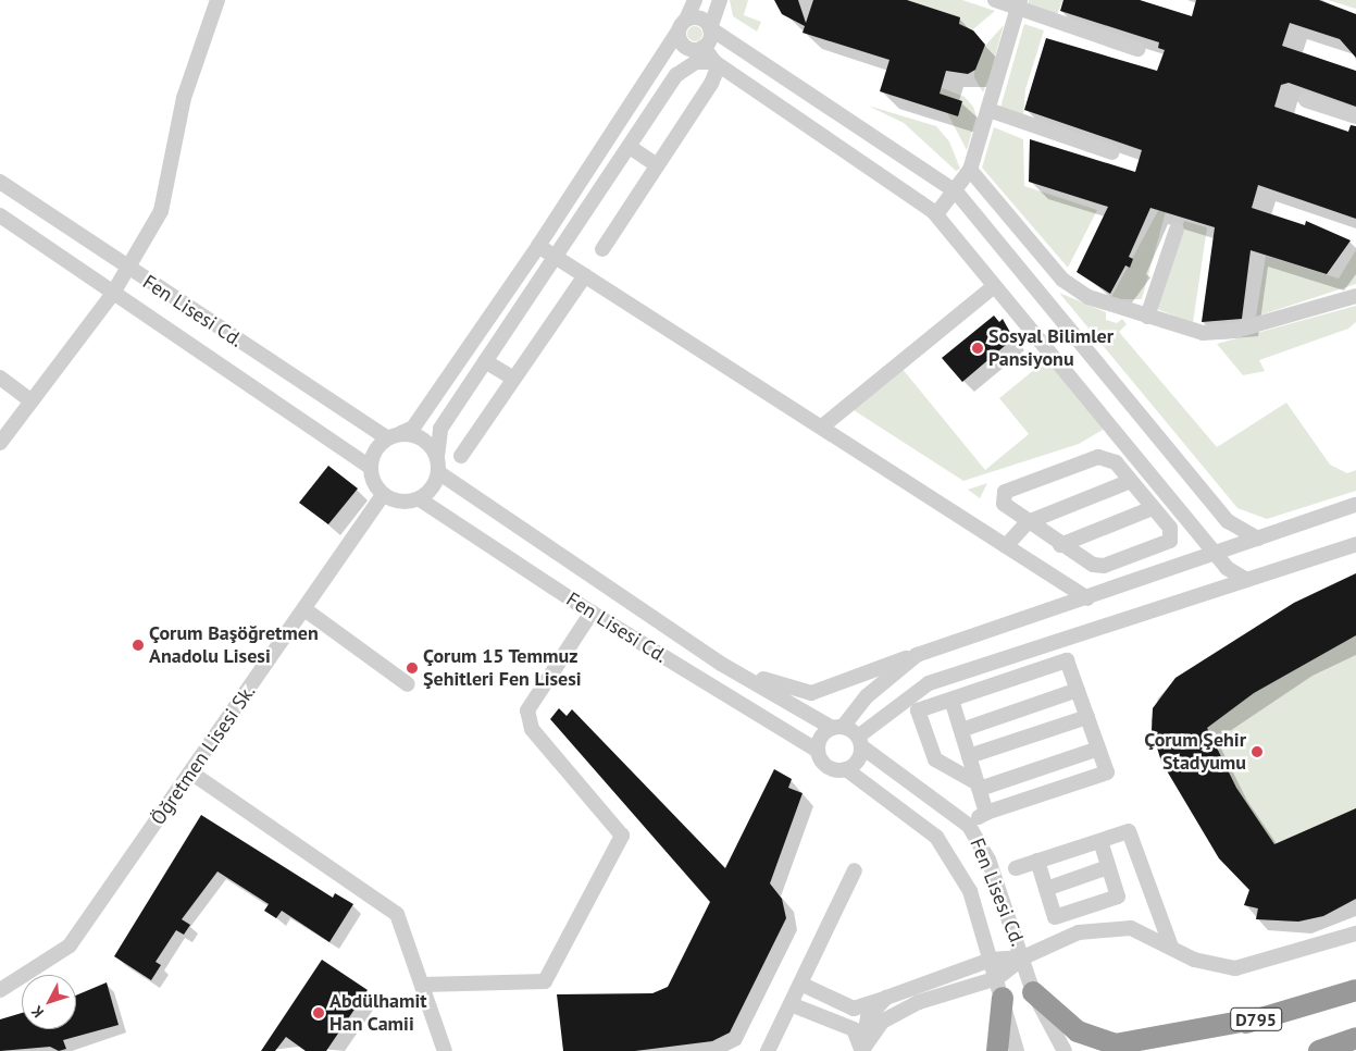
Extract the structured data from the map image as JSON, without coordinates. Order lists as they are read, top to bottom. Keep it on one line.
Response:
{"streets":{"highway":["D795"],"street":["Fen Lisesi Cd.","Öğretmen Lisesi Sk."]},"crossings":[["Fen Lisesi Cd.","Öğretmen Lisesi Sk."]],"places":["Sosyal Bilimler Pansiyonu","Çorum Başöğretmen Anadolu Lisesi","Çorum 15 Temmuz Şehitleri Fen Lisesi","Çorum Şehir Stadyumu","Abdülhamit Han Camii"],"north":"bottom left"}
